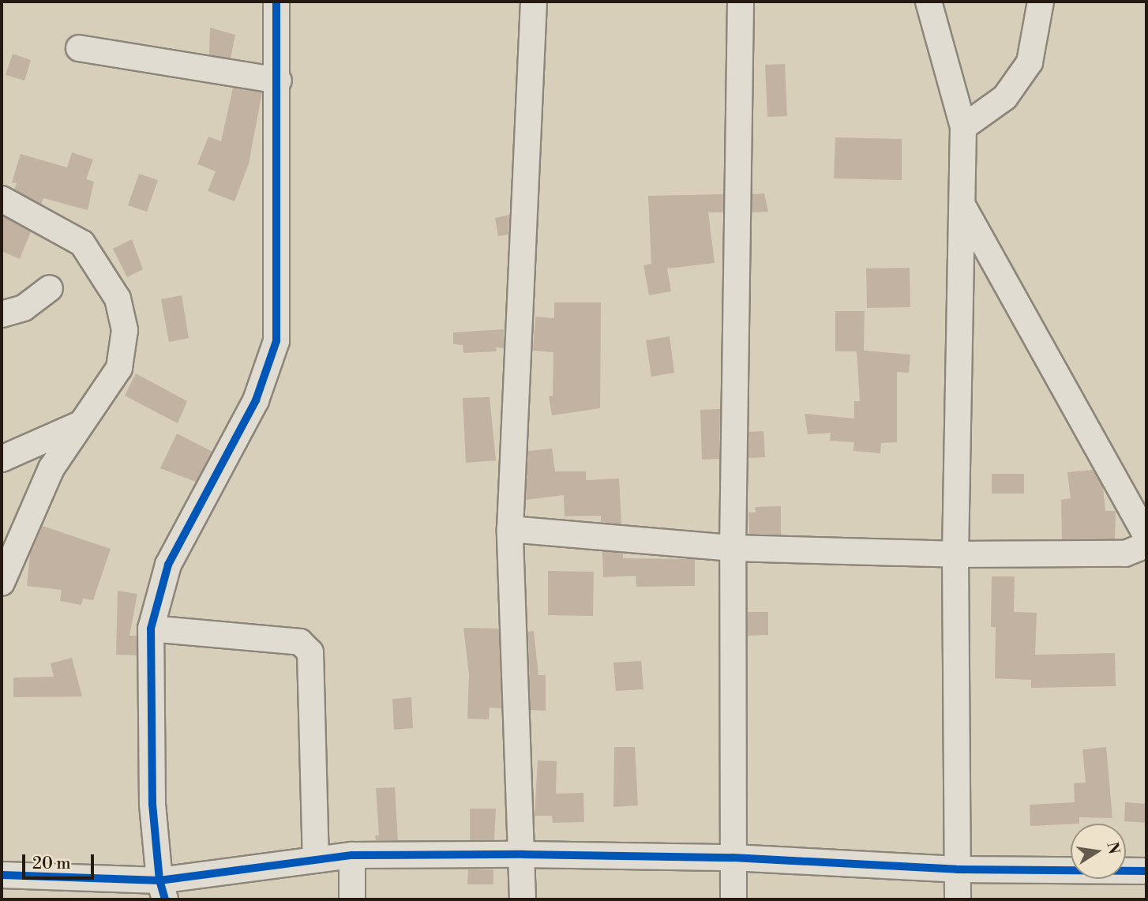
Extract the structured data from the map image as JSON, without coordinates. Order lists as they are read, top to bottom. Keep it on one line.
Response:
{"scale_bar":"20 m","north":"right"}
